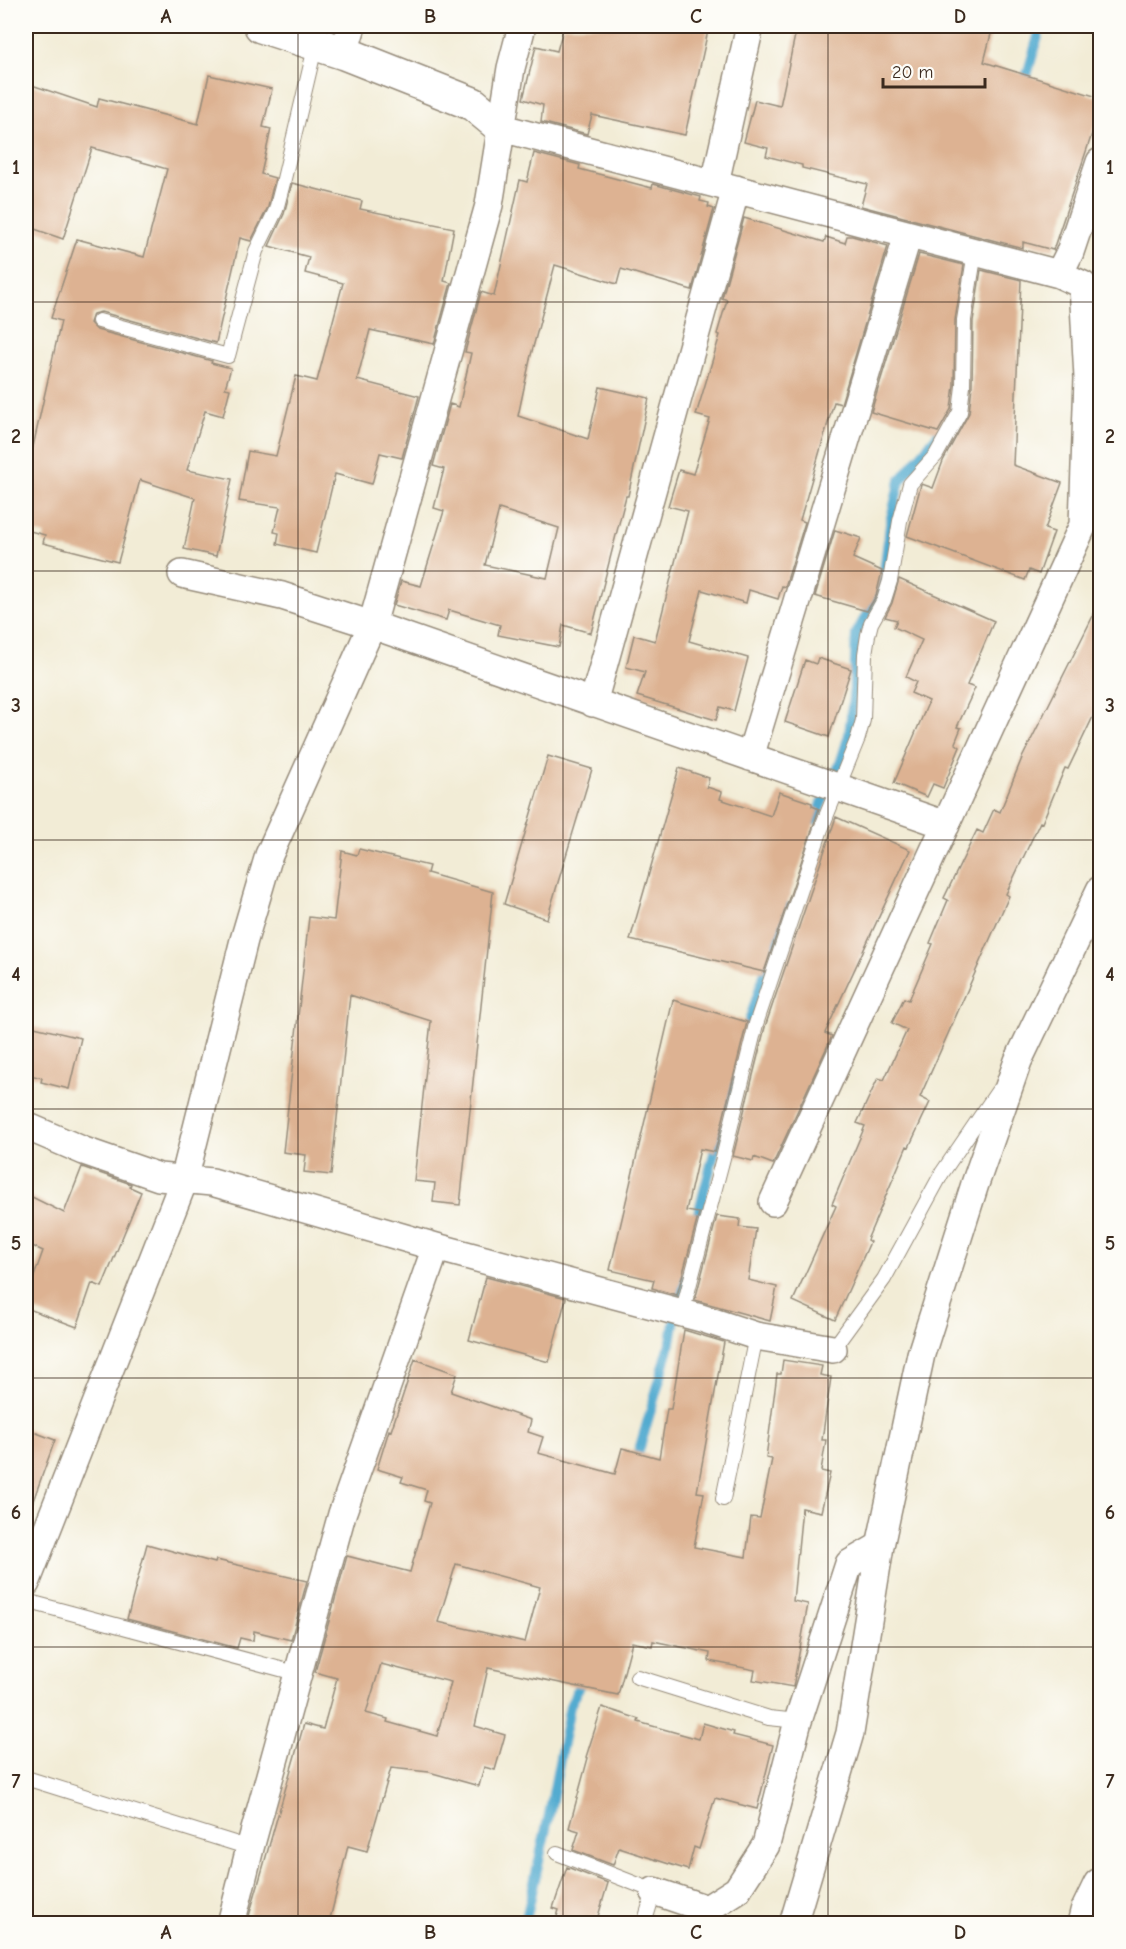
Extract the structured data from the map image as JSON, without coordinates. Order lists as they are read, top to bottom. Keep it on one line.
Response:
{"scale_bar":"20 m","grid":{"columns":["A","B","C","D"],"rows":["1","2","3","4","5","6","7"]}}
